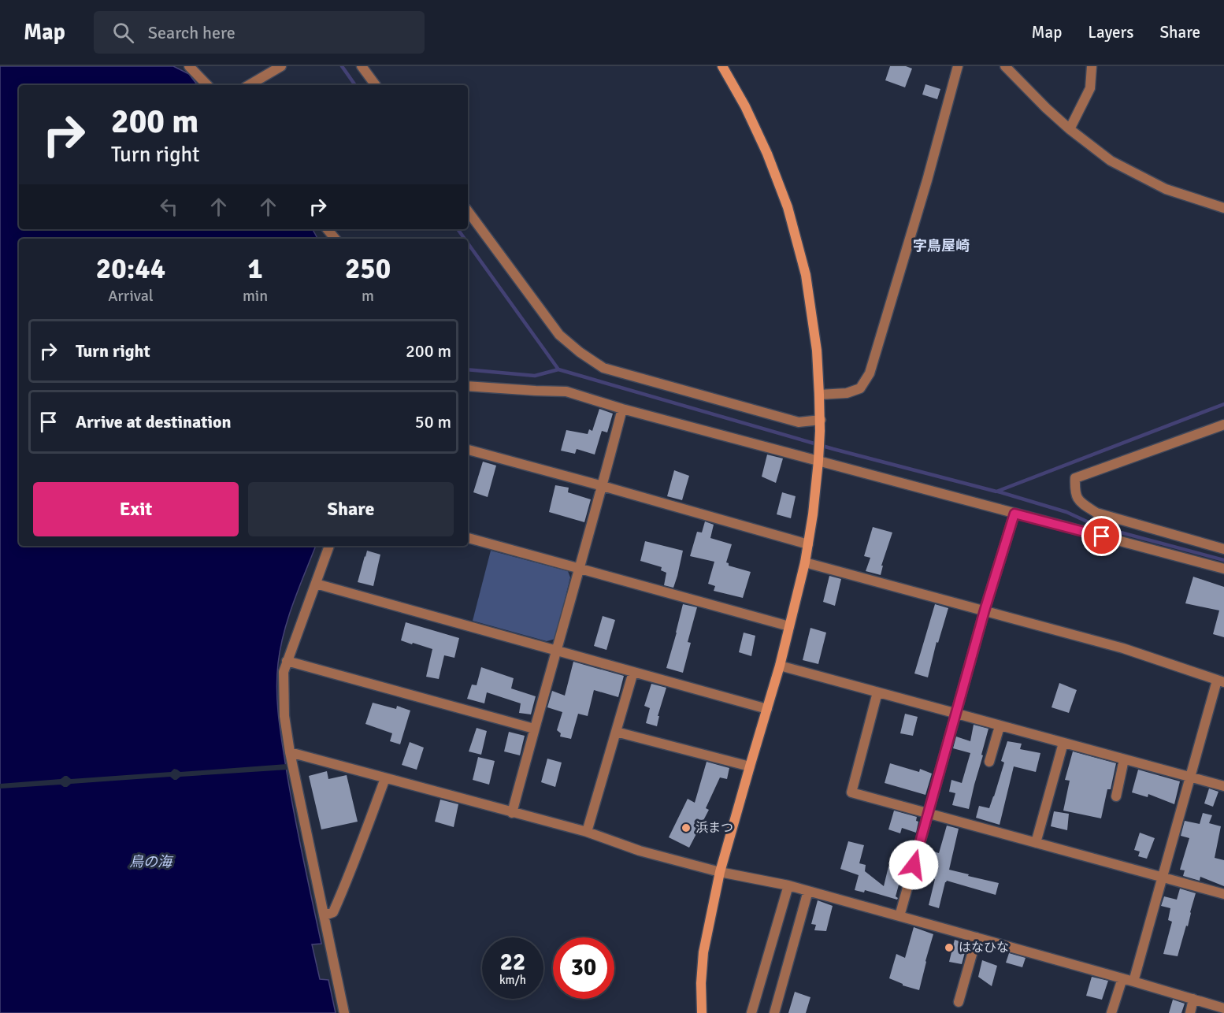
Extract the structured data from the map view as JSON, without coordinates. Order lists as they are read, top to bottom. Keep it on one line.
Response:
{"districts":["字鳥屋崎"],"water":["鳥の海"],"places":["浜まつ","はなひな"],"page":{"header":"Map","search":"Search here","nav":["Map","Layers","Share"],"turn":["200 m","Turn right"],"eta":["20:44","Arrival","1","min","250","m"],"list":[{"name":"Turn right","value":"200 m"},{"name":"Arrive at destination","value":"50 m"}],"buttons":["Exit","Share"],"speed":"22 km/h","limit":"30"}}
